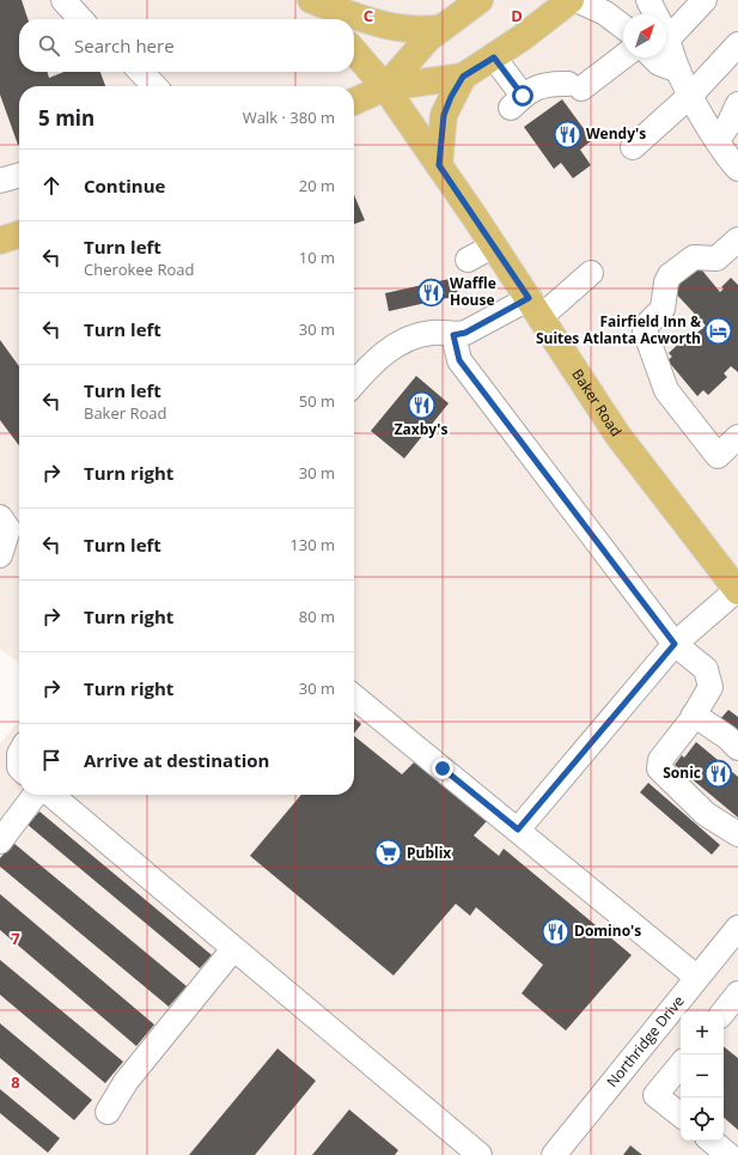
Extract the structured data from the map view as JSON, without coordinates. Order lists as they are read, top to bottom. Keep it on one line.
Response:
{"streets":{"main road":["Baker Road"],"street":["Northridge Drive"]},"places":{"restaurant":["Wendy's","Waffle House","Zaxby's","Sonic","Domino's"],"hotel":["Fairfield Inn & Suites Atlanta Acworth"],"supermarket":["Publix"]},"north":"top right","page":{"search":"Search here","heading":["5 min","Walk · 380 m"],"list":[["Continue","20 m"],["Turn left","Cherokee Road","10 m"],["Turn left","30 m"],["Turn left","Baker Road","50 m"],["Turn right","30 m"],["Turn left","130 m"],["Turn right","80 m"],["Turn right","30 m"],"Arrive at destination"],"map_buttons":["+","−"]},"grid":{"columns":["C","D"],"rows":["7","8"]}}
